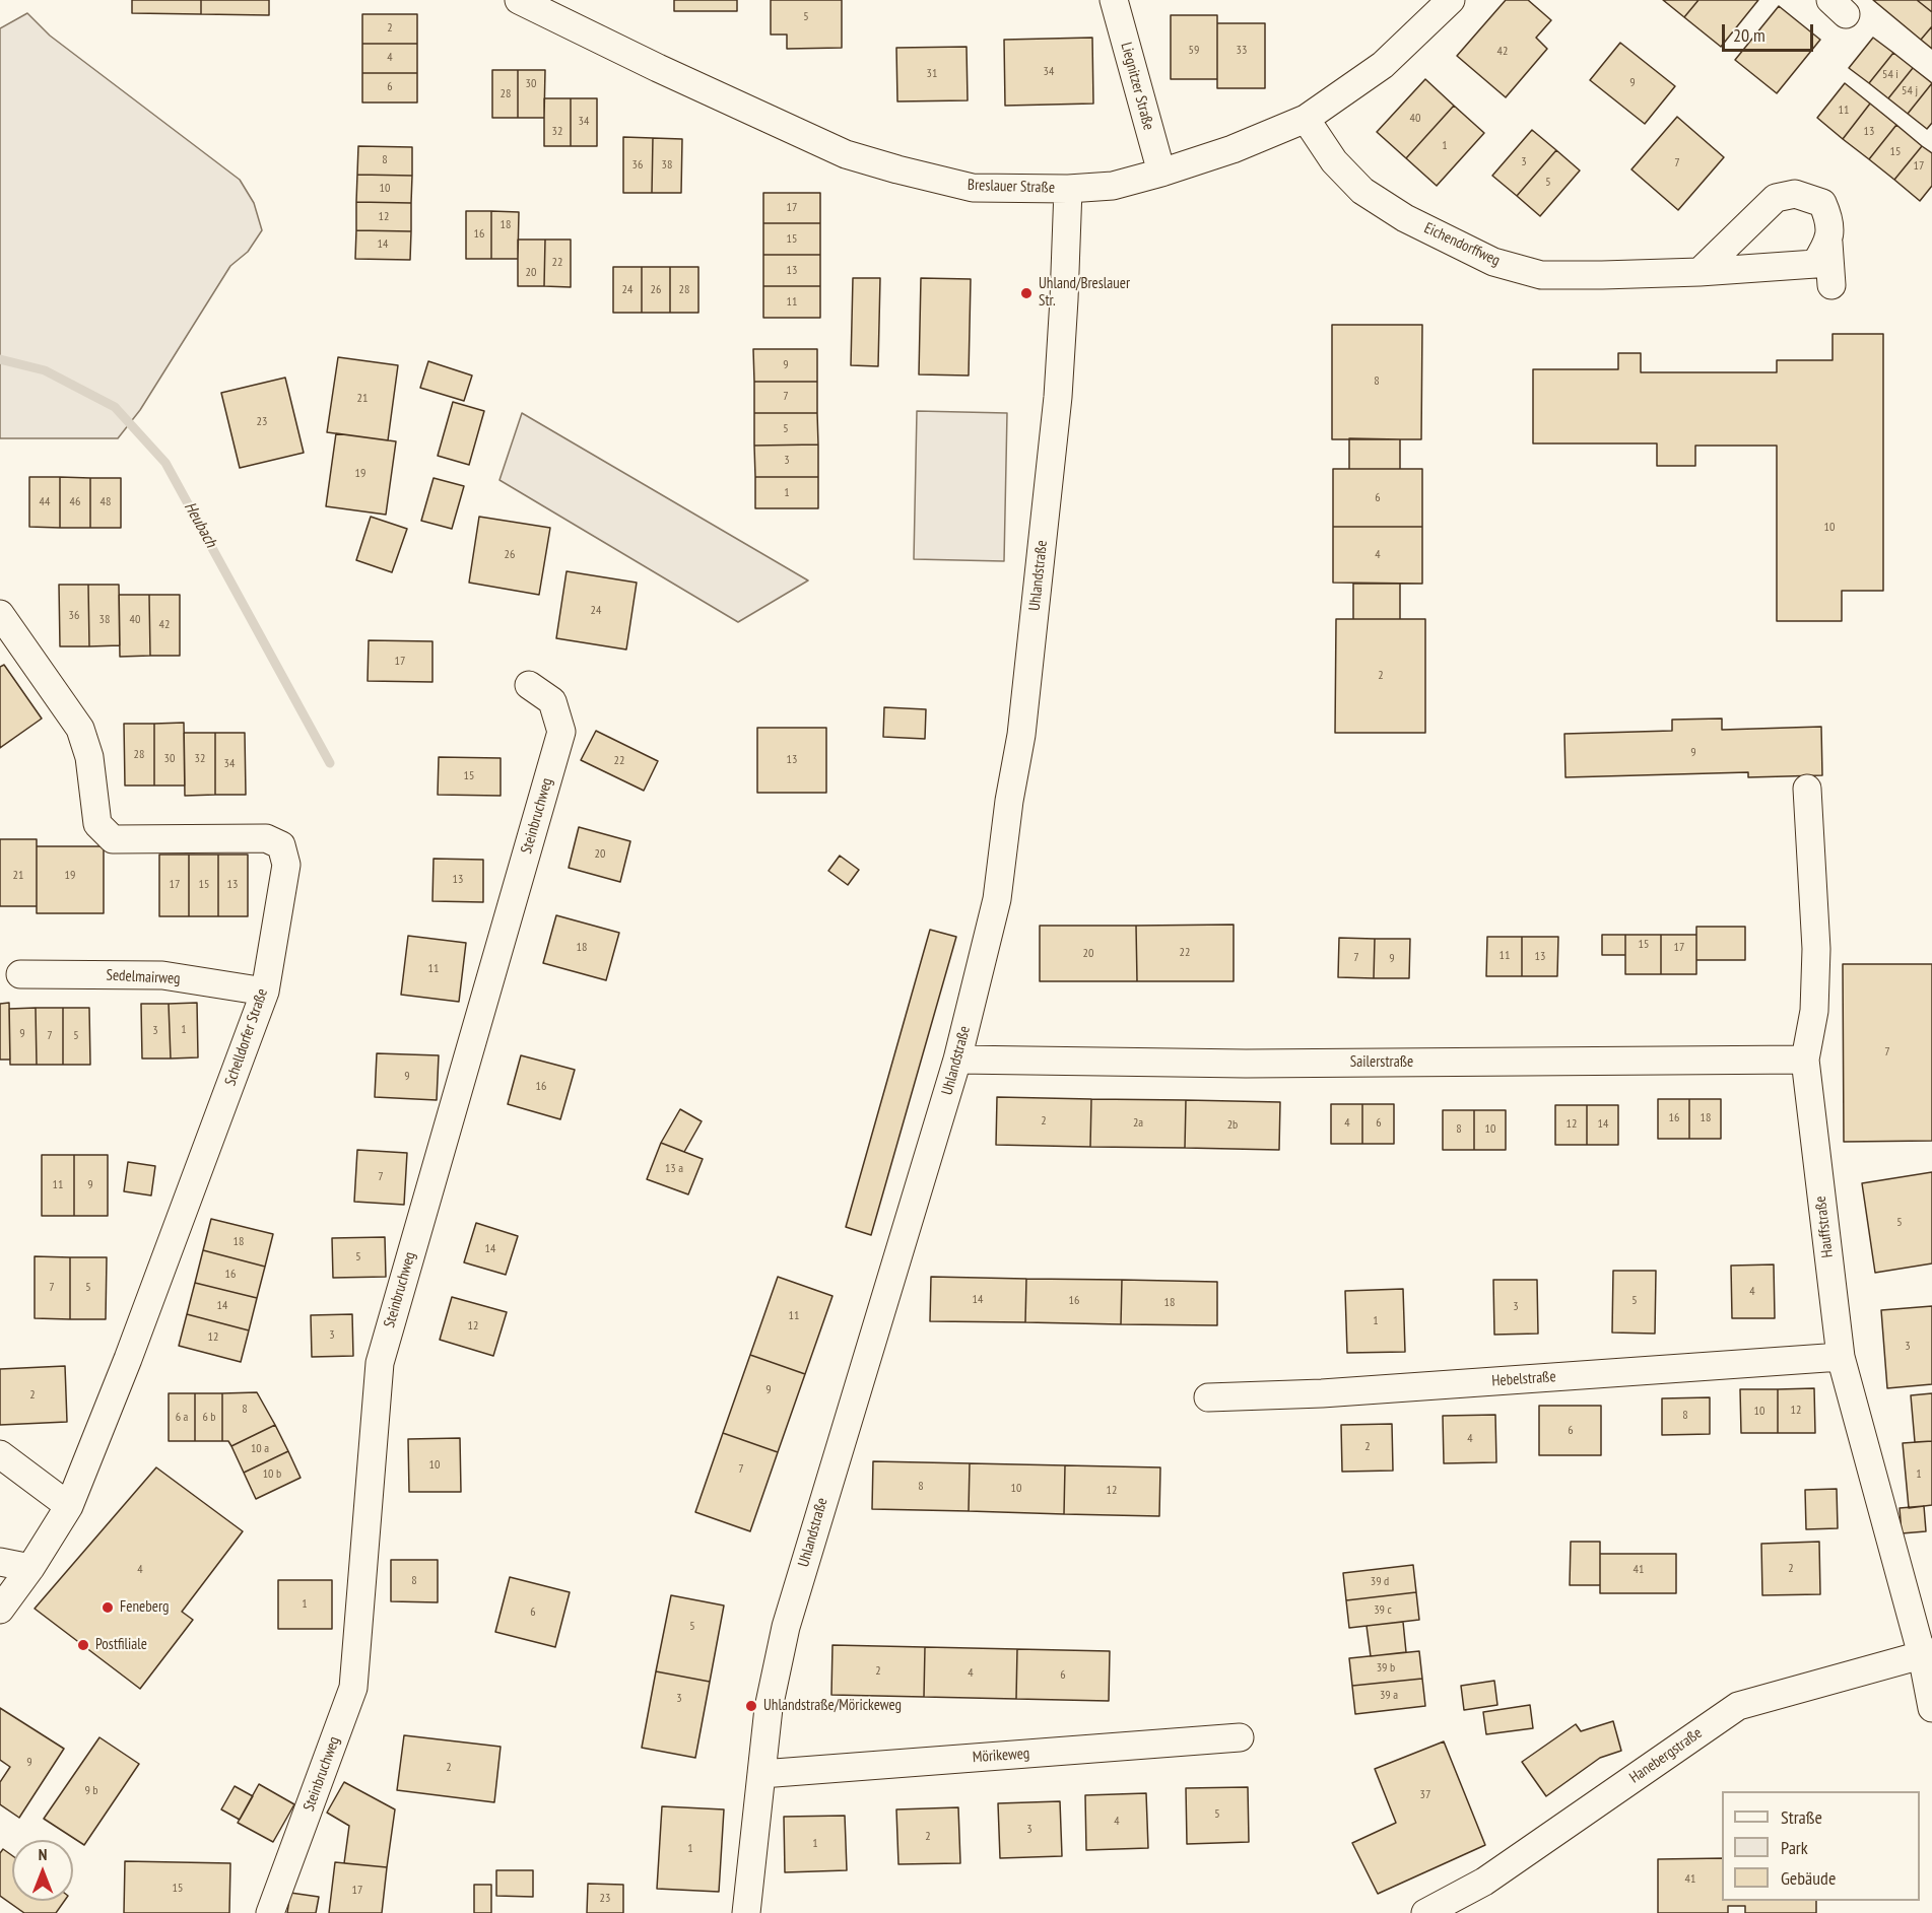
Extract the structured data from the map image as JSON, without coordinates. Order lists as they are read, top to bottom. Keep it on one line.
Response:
{"streets":{"street":["Liegnitzer Straße","Breslauer Straße","Eichendorffweg","Uhlandstraße","Steinbruchweg","Sedelmairweg","Schelldorfer Straße","Sailerstraße","Hauffstraße","Hebelstraße","Mörikeweg","Hanebergstraße"]},"crossings":[["Liegnitzer Straße","Breslauer Straße"],["Breslauer Straße","Eichendorffweg"],["Breslauer Straße","Uhlandstraße"],["Uhlandstraße","Sailerstraße"],["Uhlandstraße","Mörikeweg"],["Sedelmairweg","Schelldorfer Straße"],["Sailerstraße","Hauffstraße"],["Hauffstraße","Hebelstraße"],["Hauffstraße","Hanebergstraße"]],"water":["Heubach"],"places":["Uhland/Breslauer Str.","Feneberg","Postfiliale","Uhlandstraße/Mörickeweg"],"house_numbers":["5","2","59","33","42","4","34","31","54 i","9","30","6","54 j","28","11","40","34","32","13","1","15","8","3","7","36","38","17","5","10","17","12","18","16","15","14","22","13","20","24","26","28","11","9","8","7","21","23","5","3","19","1","6","44","46","48","10","26","4","24","36","38","40","42","17","2","9","28","30","32","13","22","34","15","20","21","19","13","17","15","13","15","18","17","22","20","11","13","7","9","11","1","3","9","7","5","7","9","16","16","18","2","2a","4","6","12","14","2b","8","10","13 a","7","11","9","5","18","14","5","16","7","5","4","14","16","5","18","14","3","11","1","12","3","12","3","9","2","8","12","10","8","6 a","6 b","6","4","2","10 a","10","7","10 b","1","8","10","12","2","4","41","8","39 d","1","39 c","6","5","39 b","2","4","6","39 a","3","9","2","9 b","37","5","4","3","2","1","1","41","15","17","23"],"legend":["Straße","Park","Gebäude"],"scale_bar":"20 m","north":"top"}
